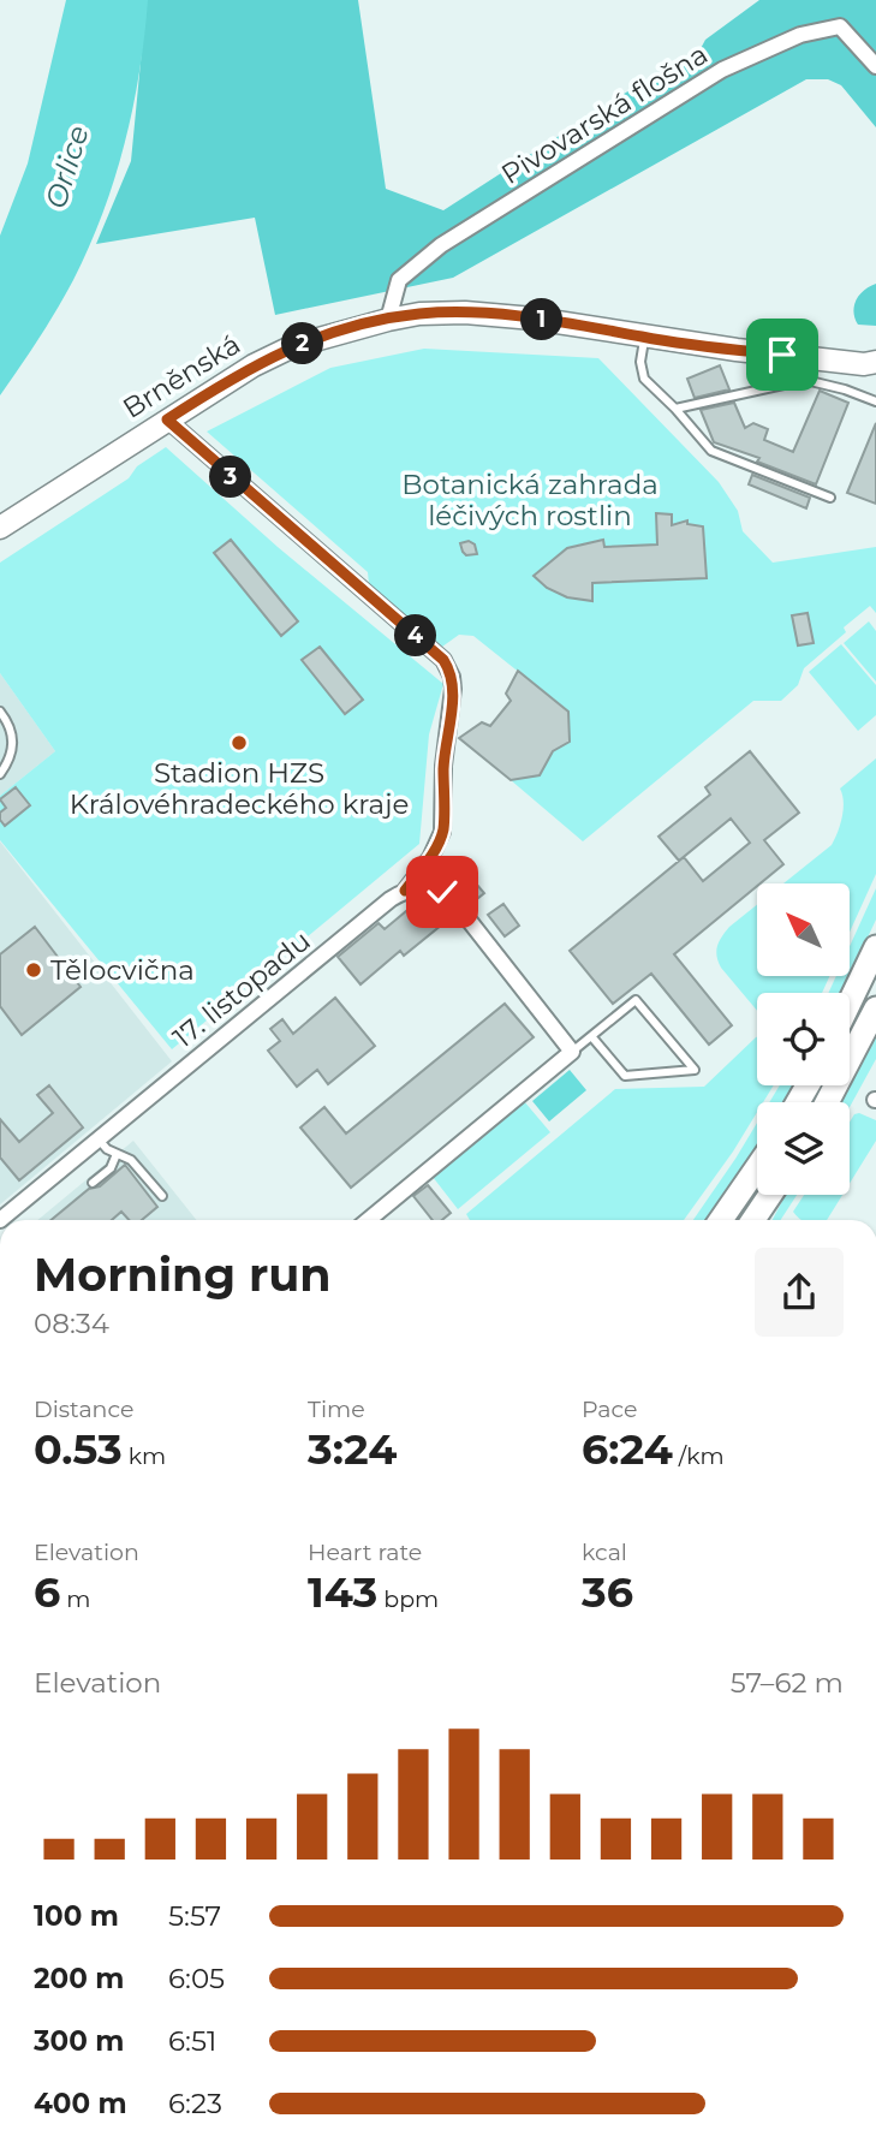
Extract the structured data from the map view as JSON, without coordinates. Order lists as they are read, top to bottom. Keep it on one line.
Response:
{"streets":{"street":["Pivovarská flošna","Brněnská","17. listopadu"]},"crossings":[["Pivovarská flošna","Brněnská"],["Brněnská","17. listopadu"]],"water":["Orlice"],"parks":["Botanická zahrada léčivých rostlin"],"places":["Stadion HZS Královéhradeckého kraje","Tělocvična"],"north":"top left","page":{"pins":["1","2","3","4"],"heading":["Morning run","08:34"],"stats":[["Distance","0.53 km"],["Time","3:24"],["Pace","6:24 /km"],["Elevation","6 m"],["Heart rate","143 bpm"],["kcal","36"]],"chart":["Elevation","57–62 m"],"list":[{"name":"100 m","note":"5:57"},{"name":"200 m","note":"6:05"},{"name":"300 m","note":"6:51"},{"name":"400 m","note":"6:23"}]}}
